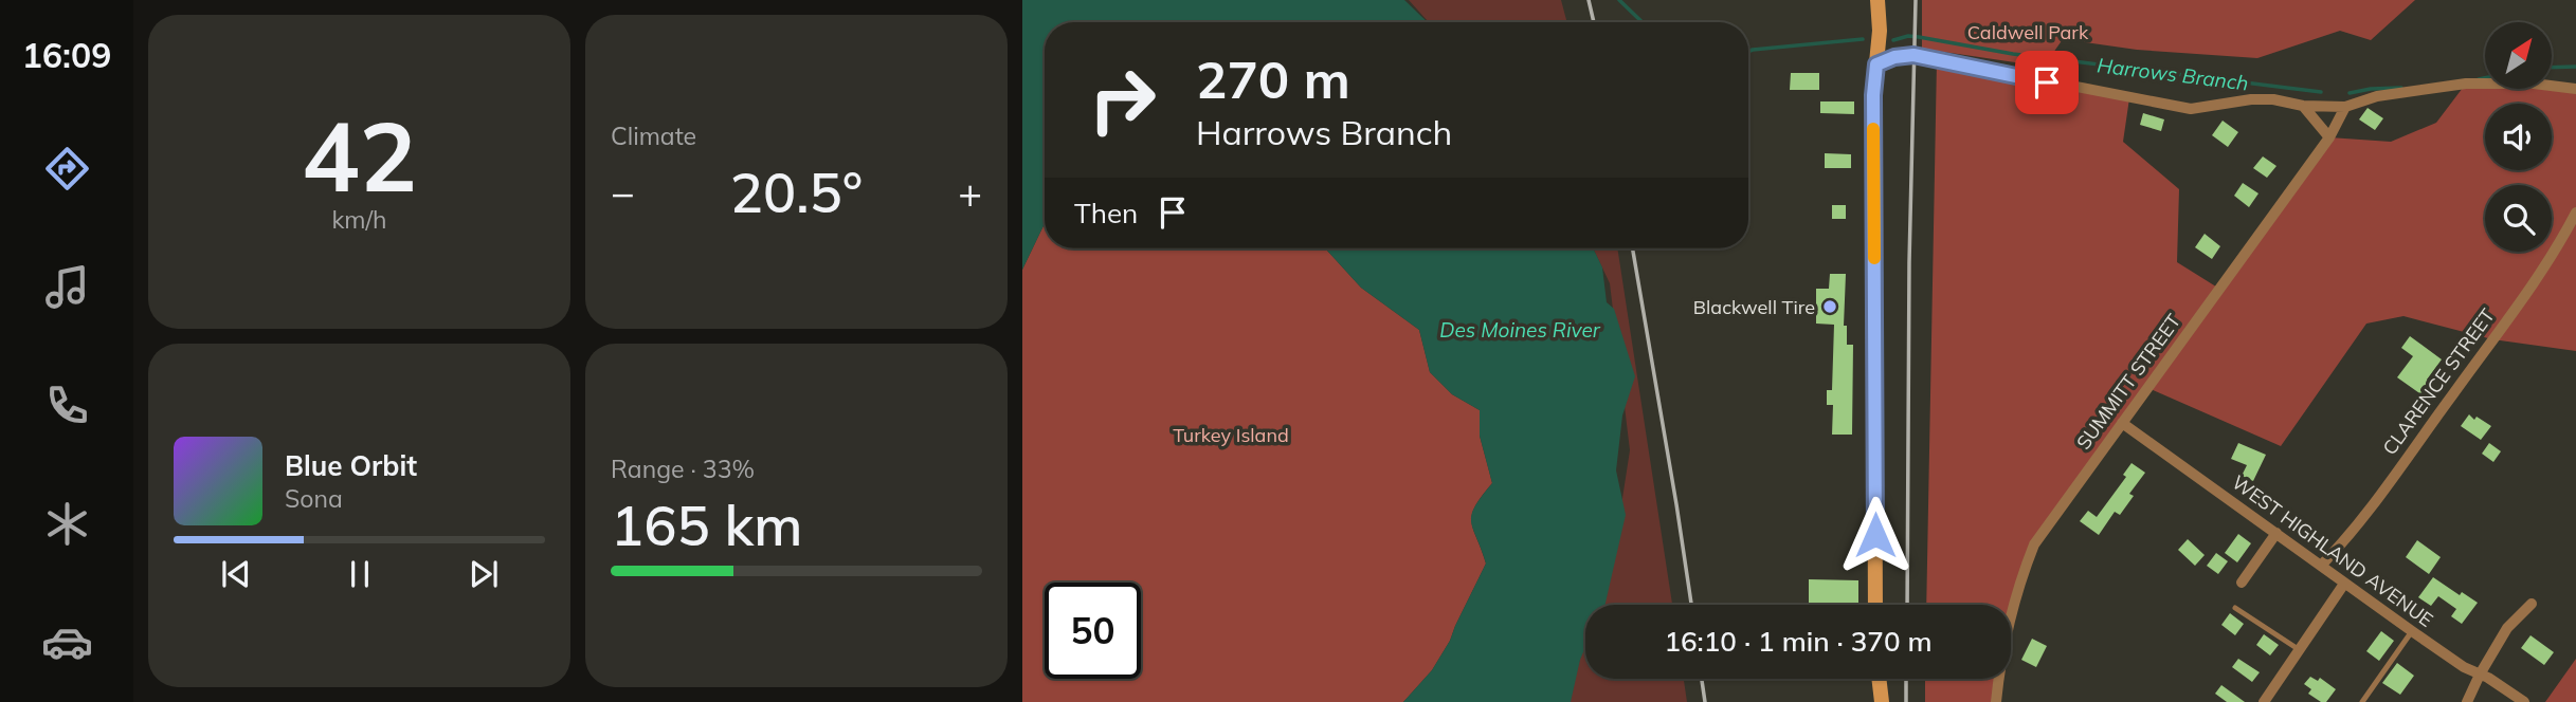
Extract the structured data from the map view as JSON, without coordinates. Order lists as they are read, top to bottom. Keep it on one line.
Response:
{"streets":{"street":["SUMMITT STREET","CLARENCE STREET","WEST HIGHLAND AVENUE"]},"crossings":[["SUMMITT STREET","WEST HIGHLAND AVENUE"],["CLARENCE STREET","WEST HIGHLAND AVENUE"]],"water":["Harrows Branch","Des Moines River"],"parks":["Caldwell Park","Turkey Island"],"places":["Blackwell Tire"],"north":"top right","page":{"tabs":"16:09","tile":[["42","km/h"],"Climate",["Range · 33%","165 km"]],"turn":["270 m","Harrows Branch"],"heat":["−","20.5°","+"],"then":"Then","song":["Blue Orbit","Sona"],"limit":"50","trip":"16:10 · 1 min · 370 m"}}
